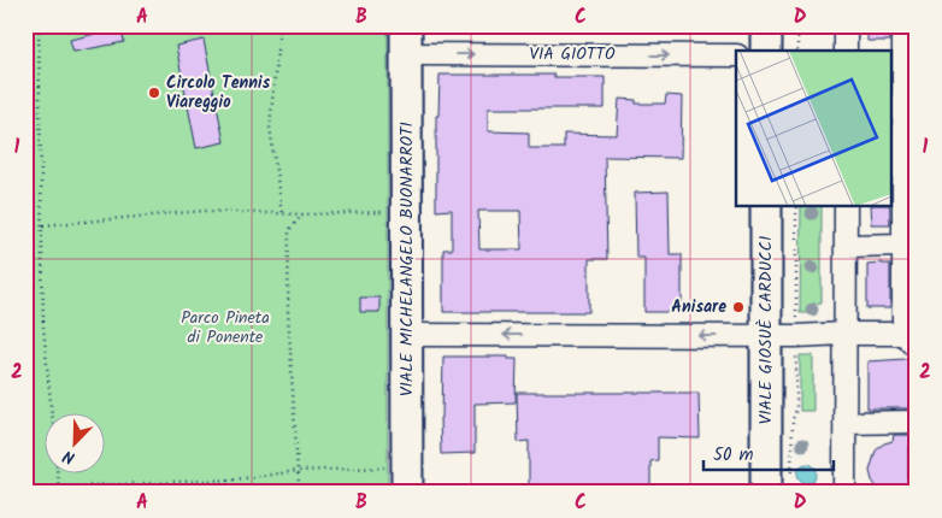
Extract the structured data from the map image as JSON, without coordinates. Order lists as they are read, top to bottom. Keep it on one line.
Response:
{"streets":{"street":["VIA GIOTTO","VIALE MICHELANGELO BUONARROTI","VIALE GIOSUÈ CARDUCCI"]},"crossings":[["VIA GIOTTO","VIALE MICHELANGELO BUONARROTI"]],"one_way":["VIA GIOTTO"],"parks":["Parco Pineta di Ponente"],"places":["Circolo Tennis Viareggio","Anisare"],"scale_bar":"50 m","north":"bottom left","grid":{"columns":["A","B","C","D"],"rows":["1","2"]}}
